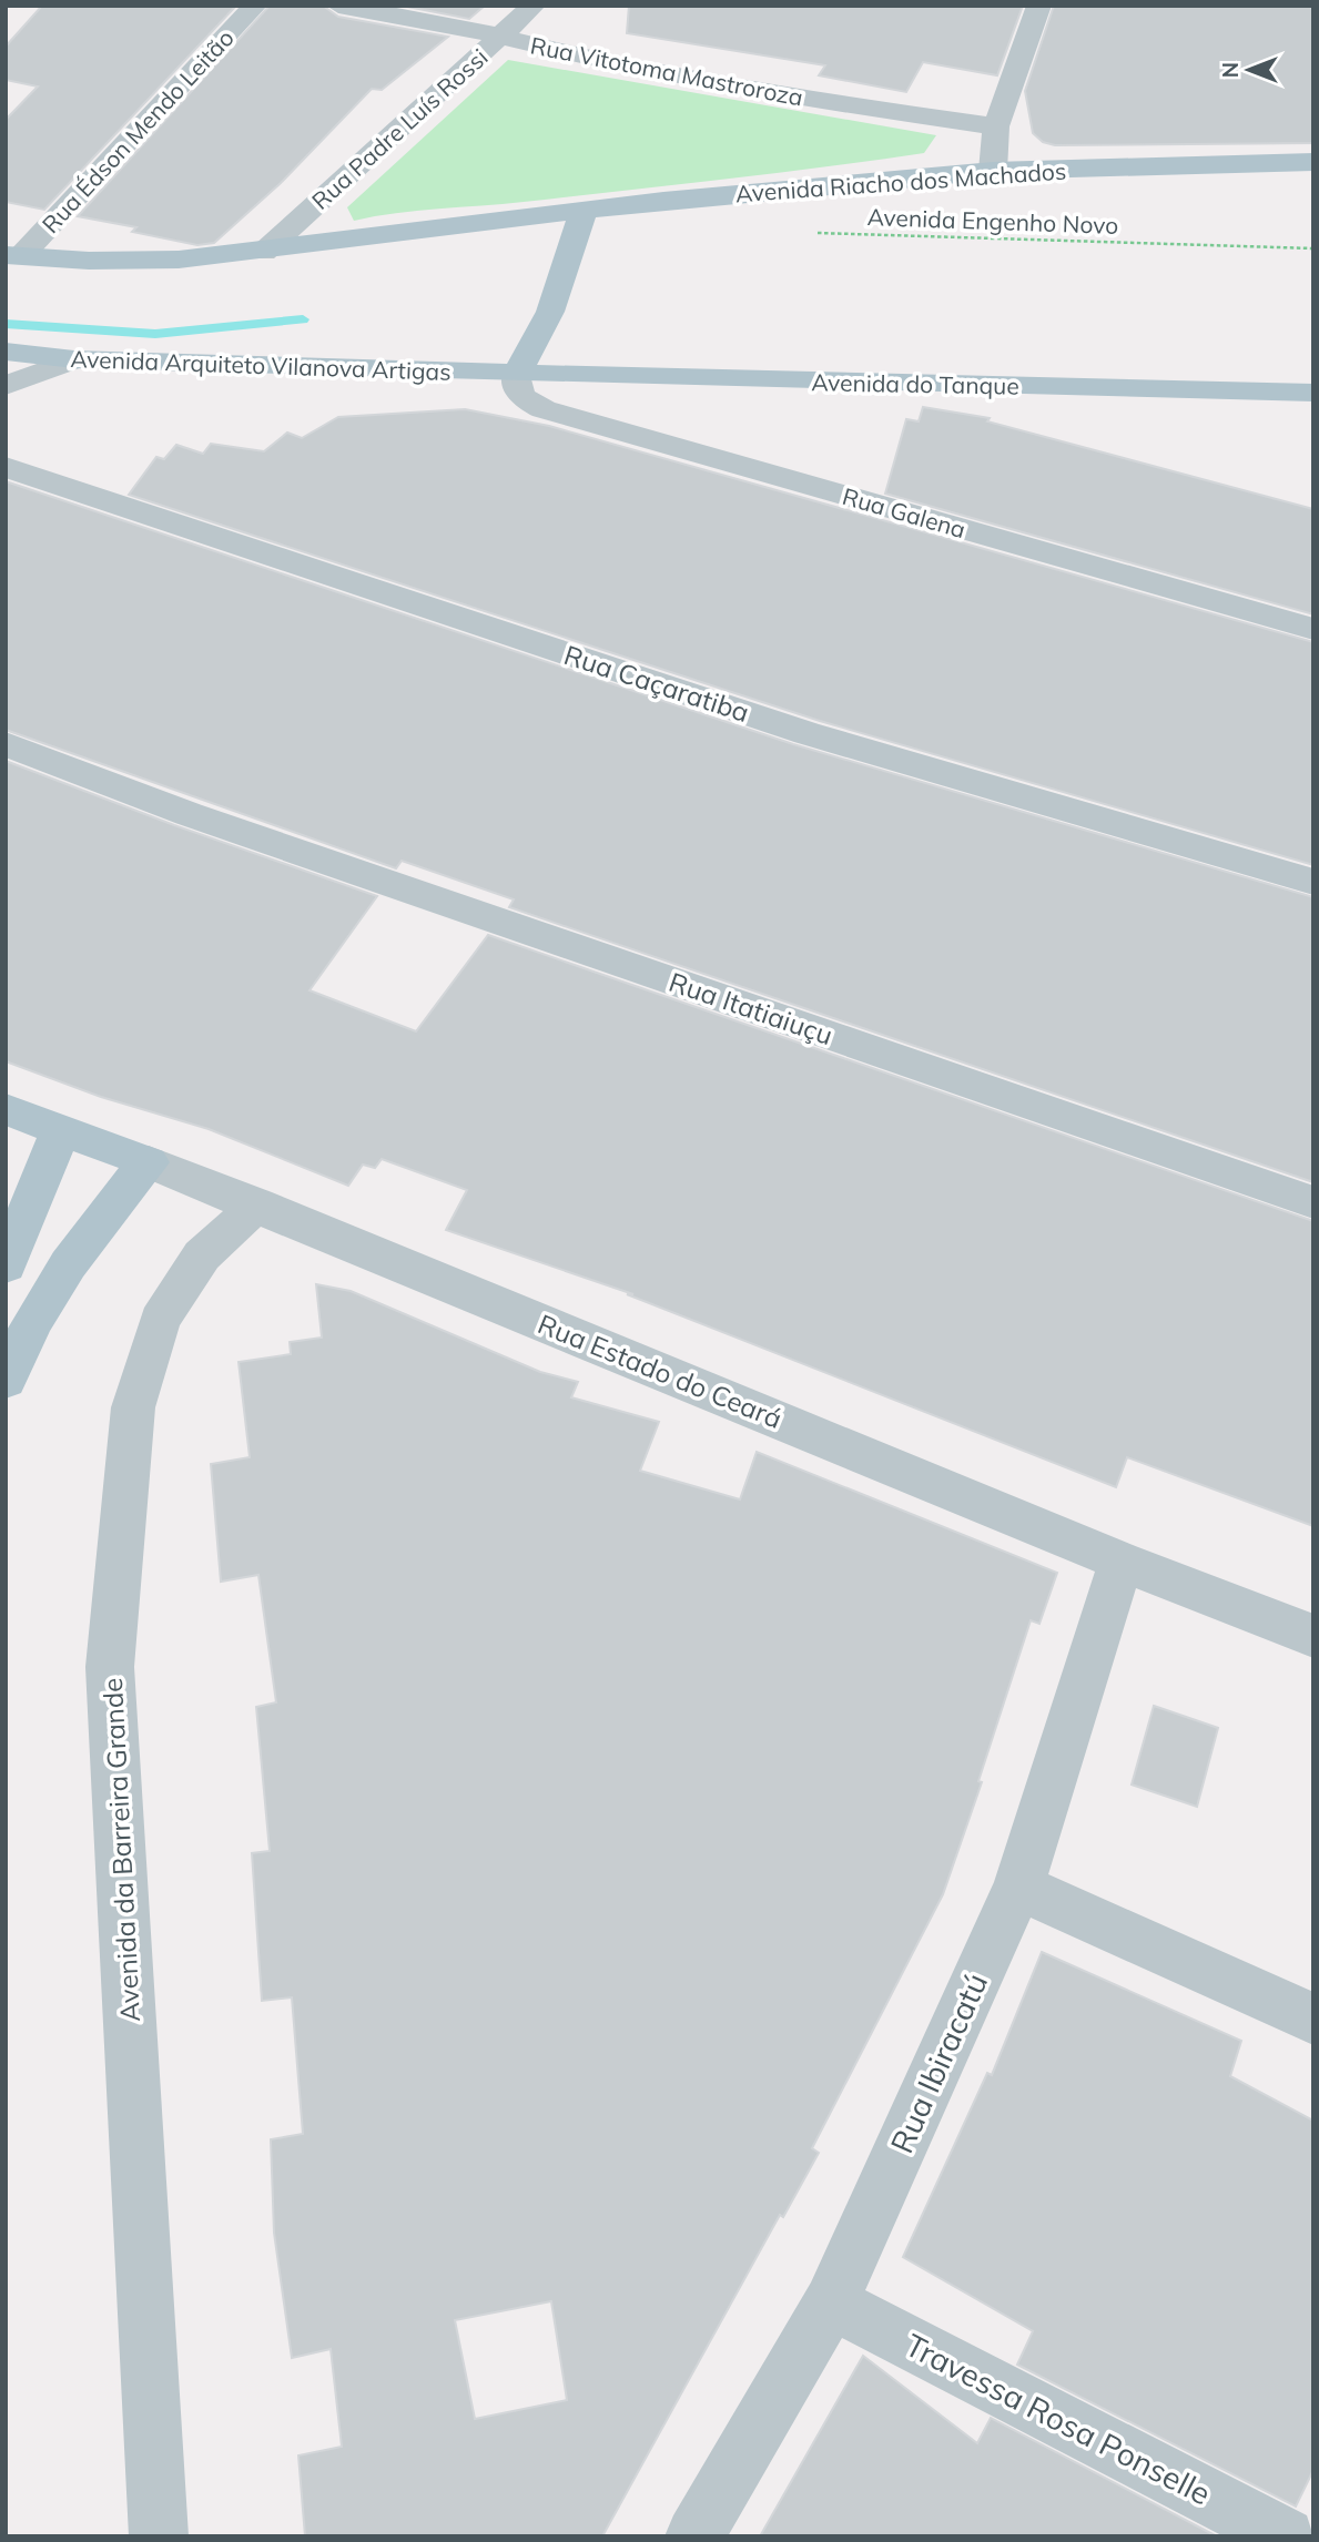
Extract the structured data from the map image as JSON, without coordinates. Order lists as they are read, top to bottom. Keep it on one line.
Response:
{"streets":{"main road":["Avenida Riacho dos Machados","Avenida Arquiteto Vilanova Artigas","Avenida do Tanque","Rua Estado do Ceará"],"street":["Rua Vitotoma Mastroroza","Rua Padre Luís Rossi","Rua Édson Mendo Leitão","Rua Galena","Rua Caçaratiba","Rua Itatiaiuçu","Avenida da Barreira Grande","Rua Ibiracatú","Travessa Rosa Ponselle"],"path":["Avenida Engenho Novo"]},"crossings":[["Rua Vitotoma Mastroroza","Rua Padre Luís Rossi"],["Rua Padre Luís Rossi","Avenida Riacho dos Machados"],["Rua Édson Mendo Leitão","Avenida Riacho dos Machados"],["Avenida Arquiteto Vilanova Artigas","Avenida do Tanque"],["Avenida Arquiteto Vilanova Artigas","Rua Galena"],["Avenida do Tanque","Rua Galena"],["Rua Estado do Ceará","Avenida da Barreira Grande"],["Rua Estado do Ceará","Rua Ibiracatú"],["Rua Ibiracatú","Travessa Rosa Ponselle"]],"north":"left"}
